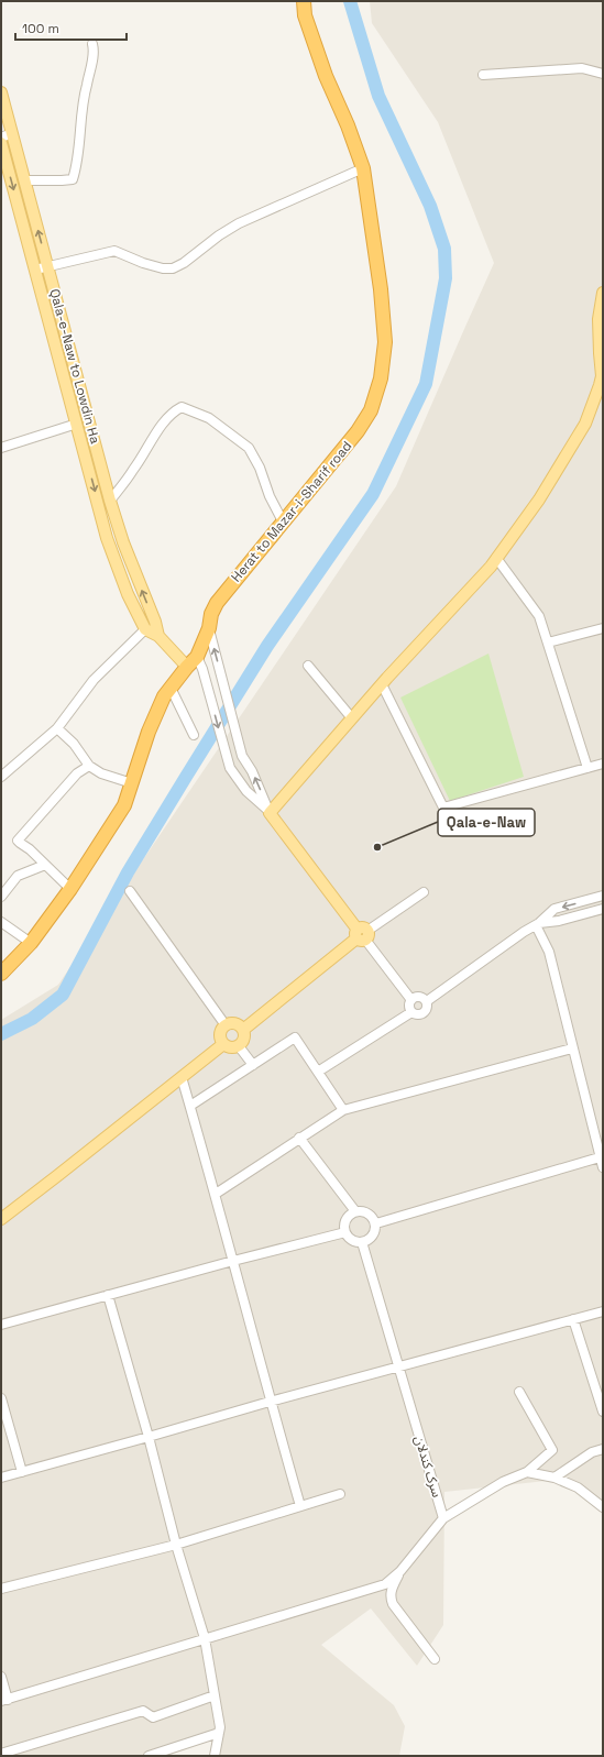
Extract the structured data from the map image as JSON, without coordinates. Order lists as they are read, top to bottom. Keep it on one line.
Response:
{"streets":{"highway":["Herat to Mazar-i-Sharif road"],"main road":["Qala-e-Naw to Lowdin Ha"],"street":["سرک کندلان"]},"crossings":[["Qala-e-Naw to Lowdin Ha","Herat to Mazar-i-Sharif road"]],"places":["Qala-e-Naw"],"scale_bar":"100 m"}
